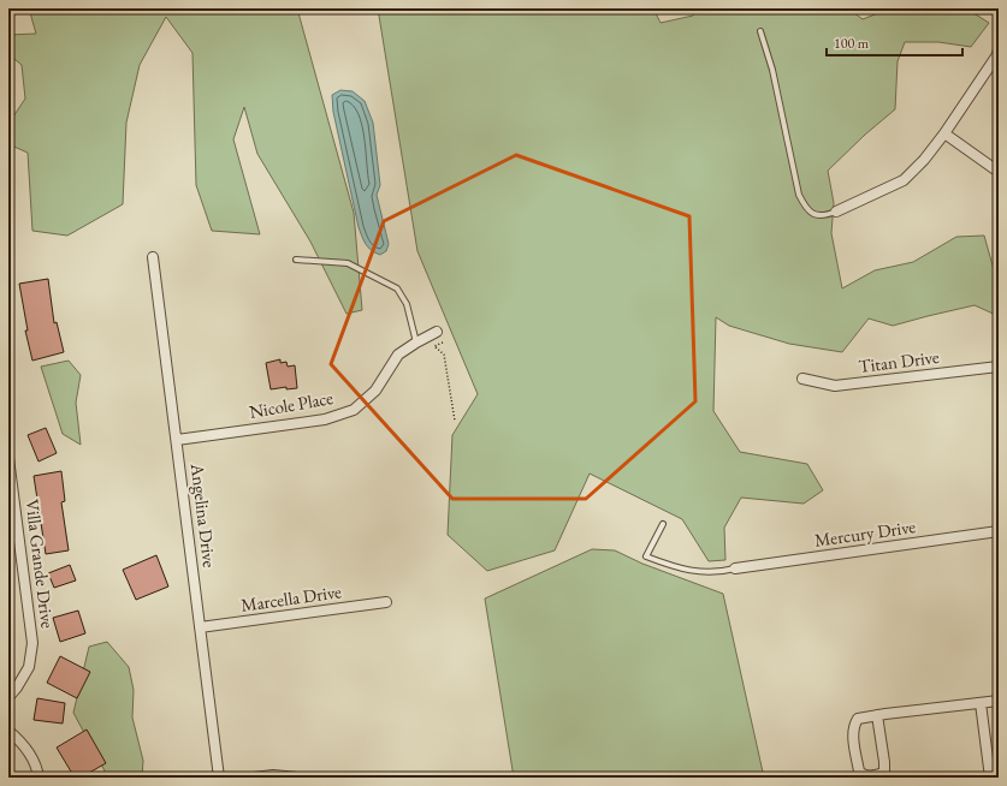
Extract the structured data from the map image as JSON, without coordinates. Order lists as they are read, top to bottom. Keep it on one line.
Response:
{"streets":{"street":["Titan Drive","Nicole Place","Angelina Drive","Mercury Drive","Villa Grande Drive","Marcella Drive"]},"crossings":[["Nicole Place","Angelina Drive"],["Angelina Drive","Marcella Drive"]],"scale_bar":"100 m"}
